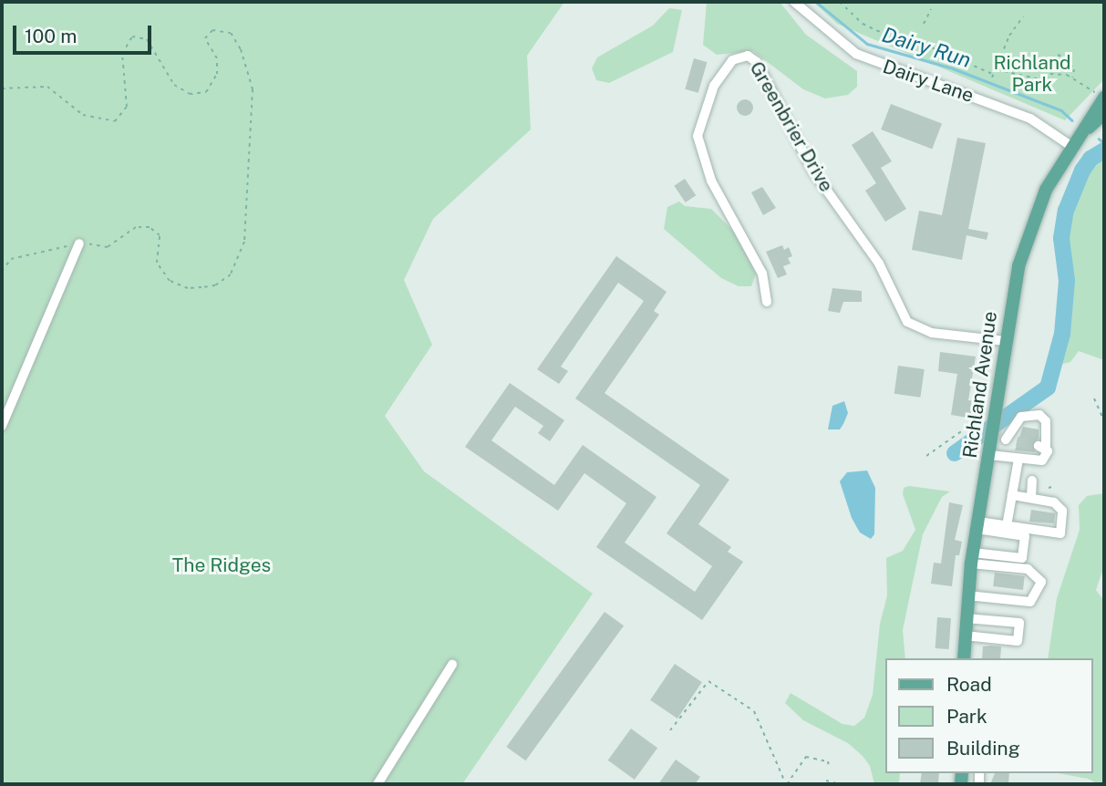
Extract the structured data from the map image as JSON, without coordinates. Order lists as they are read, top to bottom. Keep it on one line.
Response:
{"streets":{"main road":["Richland Avenue"],"street":["Dairy Lane","Greenbrier Drive"]},"crossings":[["Dairy Lane","Richland Avenue"],["Greenbrier Drive","Richland Avenue"]],"water":["Dairy Run"],"parks":["Richland Park","The Ridges"],"legend":["Road","Park","Building"],"scale_bar":"100 m"}
